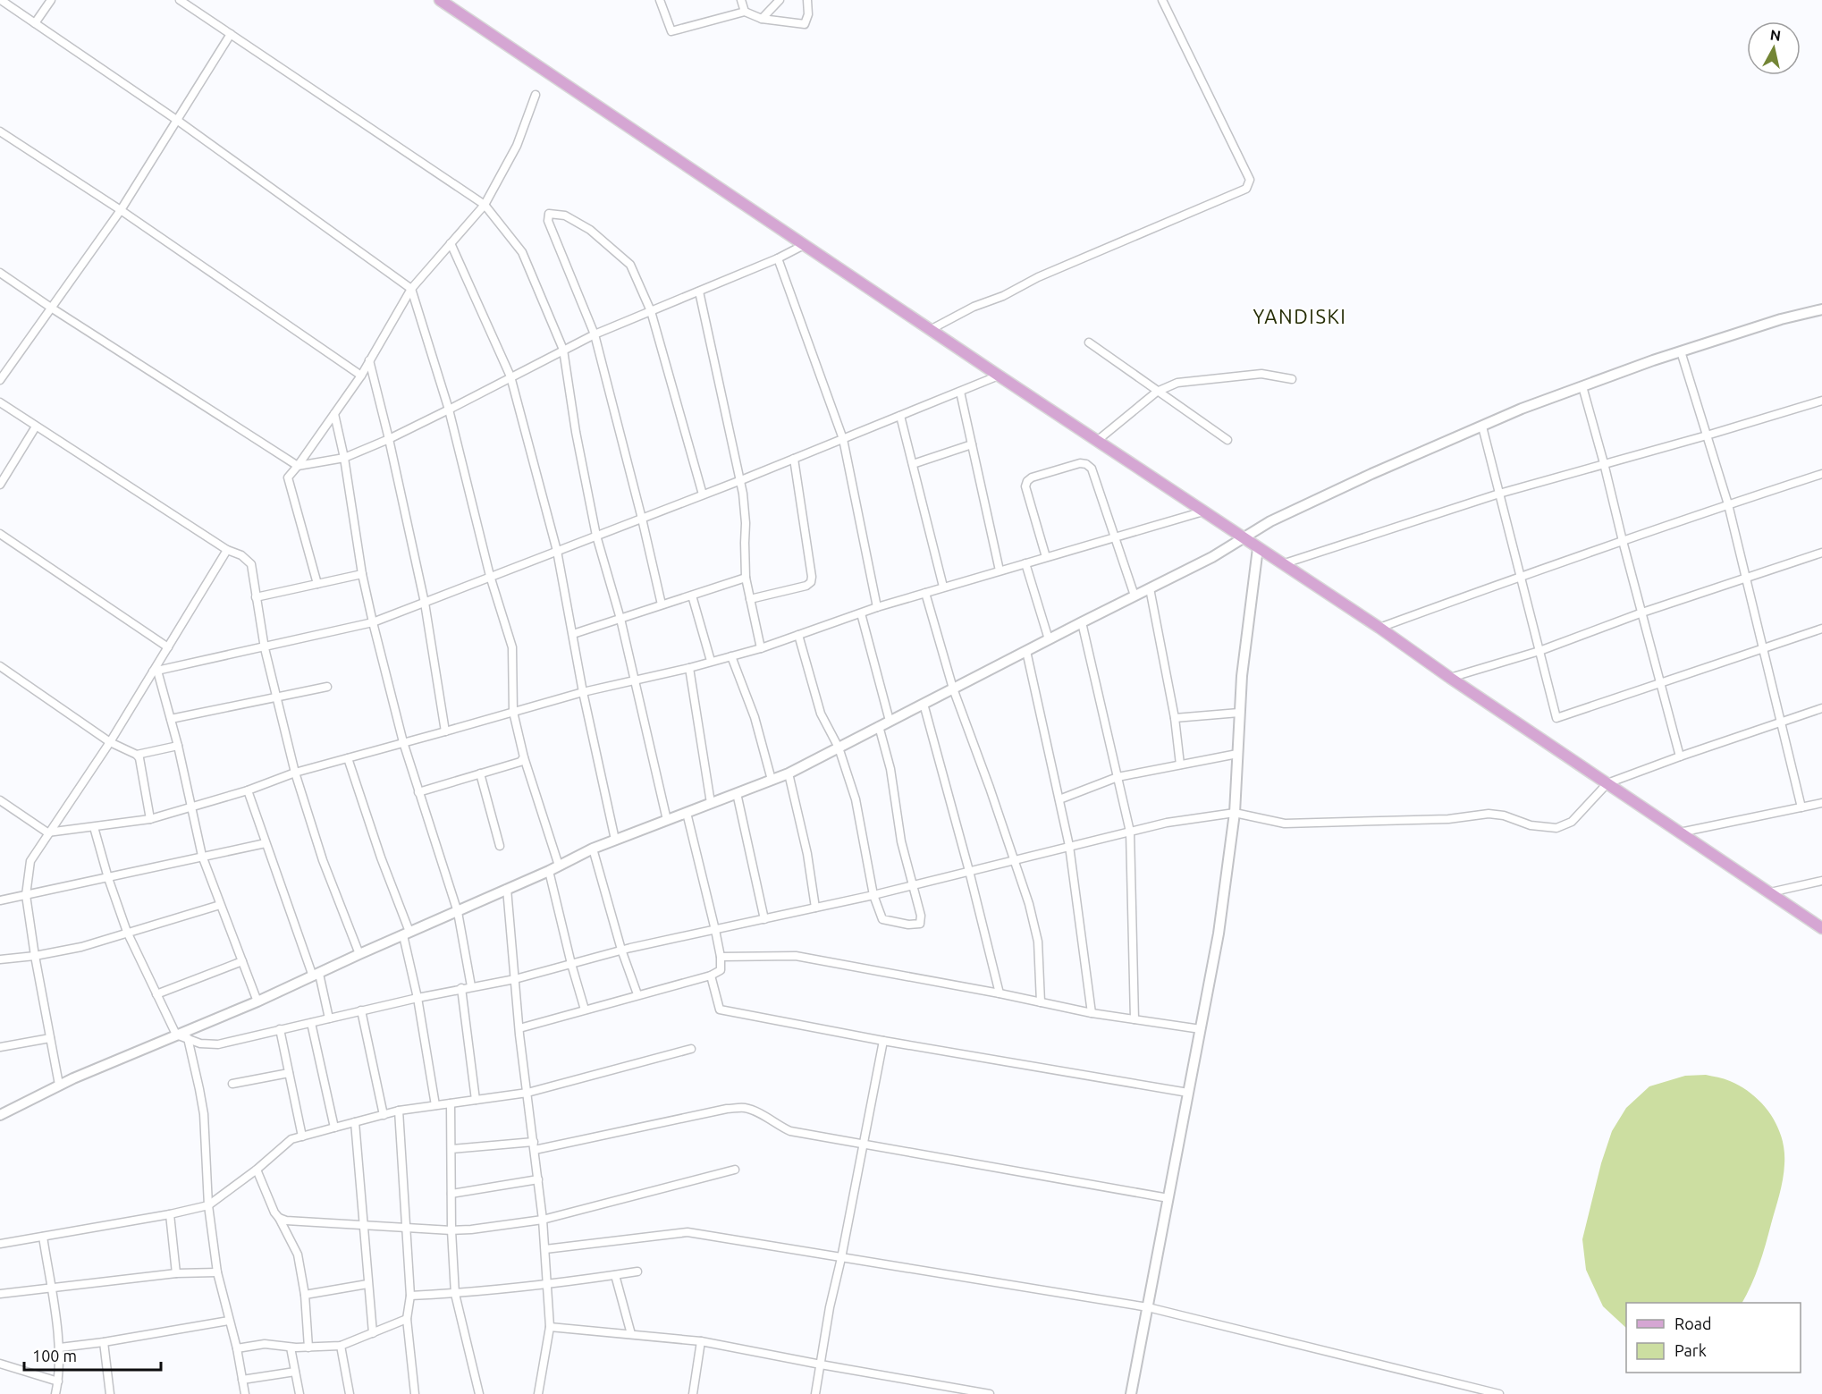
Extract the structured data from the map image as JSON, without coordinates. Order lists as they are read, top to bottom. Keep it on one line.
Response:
{"districts":["YANDISKI"],"legend":["Road","Park"],"scale_bar":"100 m","north":"top"}
